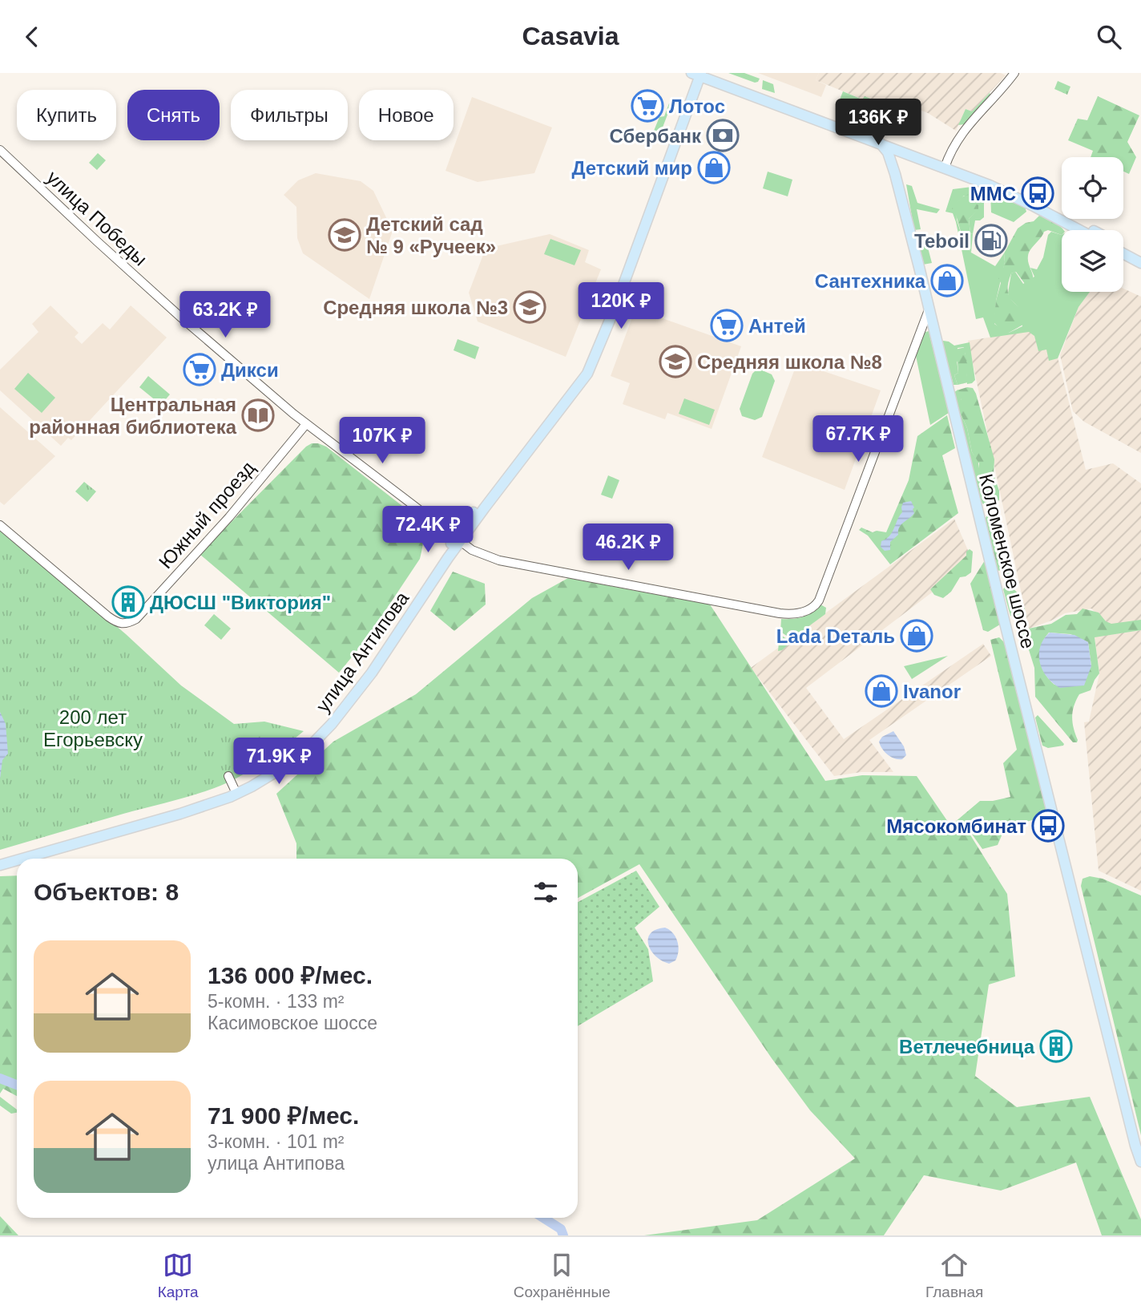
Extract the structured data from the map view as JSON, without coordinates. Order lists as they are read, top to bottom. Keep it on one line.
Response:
{"streets":{"main road":["Коломенское шоссе","улица Антипова"],"street":["улица Победы","Южный проезд"]},"crossings":[["улица Победы","Южный проезд"],["улица Победы","Коломенское шоссе"],["улица Победы","улица Антипова"]],"parks":["200 лет Егорьевску"],"places":{"supermarket":["Лотос","Антей","Дикси"],"bank":["Сбербанк"],"shop":["Детский мир","Сантехника","Lada Dеталь","Ivanor"],"bus stop":["ММС","Мясокомбинат"],"school or university":["Детский сад № 9 «Ручеек»","Средняя школа №3","Средняя школа №8"],"fuel station":["Teboil"],"library":["Центральная районная библиотека"],"building":["ДЮСШ \"Виктория\"","Ветлечебница"]},"page":{"header":"Casavia","chip":["Купить","Снять","Фильтры","Новое"],"price":["136K ₽","120K ₽","63.2K ₽","67.7K ₽","107K ₽","72.4K ₽","46.2K ₽","71.9K ₽"],"heading":"Объектов: 8","list":[{"name":"136 000 ₽/мес.","note":"5-комн. · 133 m² · Касимовское шоссе"},{"name":"71 900 ₽/мес.","note":"3-комн. · 101 m² · улица Антипова"}],"tabs":["Карта","Сохранённые","Главная"]}}
